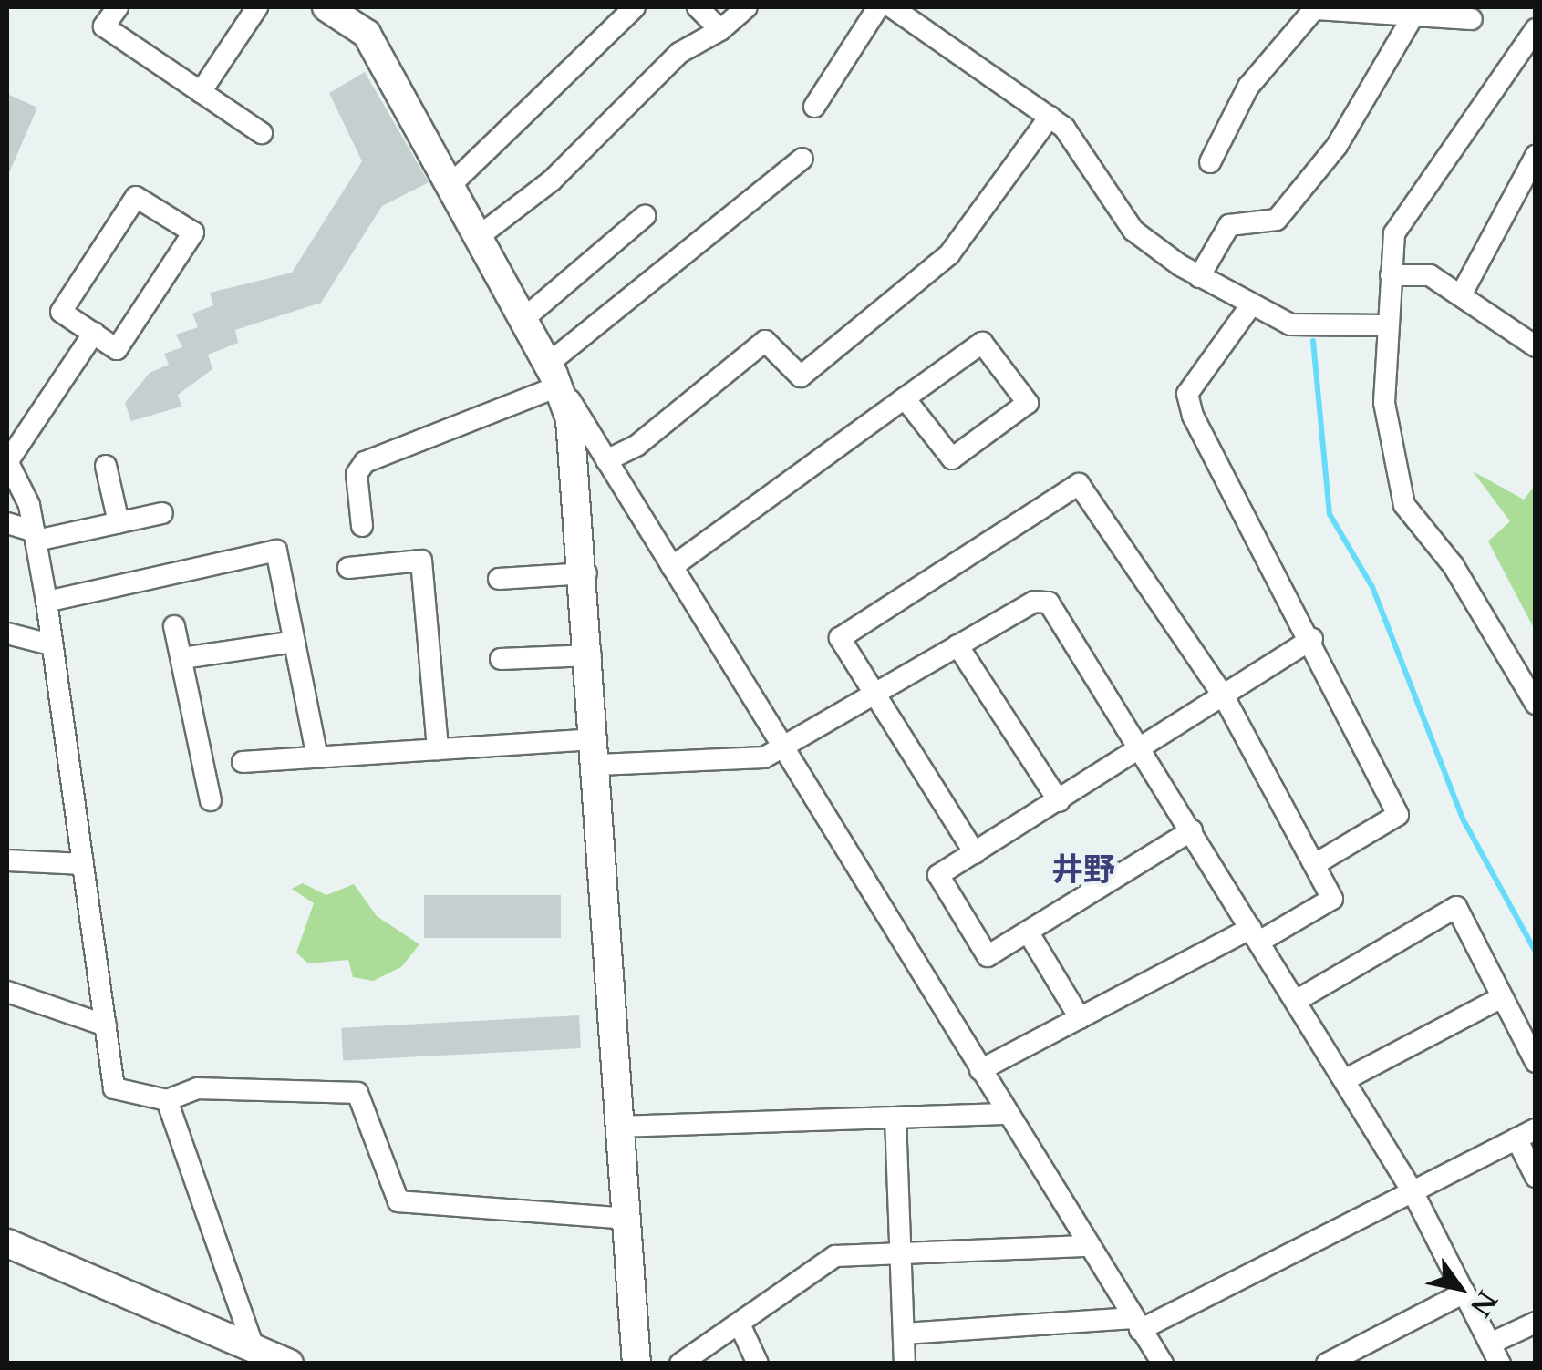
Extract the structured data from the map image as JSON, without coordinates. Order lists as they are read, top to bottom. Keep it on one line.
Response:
{"districts":["井野"],"north":"bottom right"}
